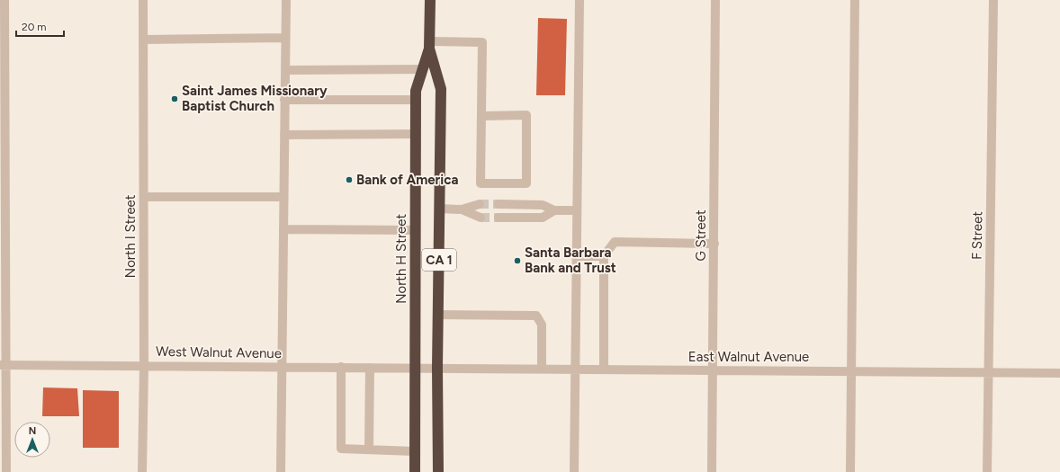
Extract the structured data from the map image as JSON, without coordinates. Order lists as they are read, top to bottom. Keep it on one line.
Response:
{"streets":{"highway":["North H Street","CA 1"],"street":["G Street","F Street","North I Street","West Walnut Avenue","East Walnut Avenue"]},"crossings":[["G Street","East Walnut Avenue"],["F Street","East Walnut Avenue"],["North I Street","West Walnut Avenue"],["North H Street","West Walnut Avenue"],["North H Street","East Walnut Avenue"],["West Walnut Avenue","East Walnut Avenue"]],"places":["Saint James Missionary Baptist Church","Bank of America","Santa Barbara Bank and Trust"],"scale_bar":"20 m","north":"top"}
